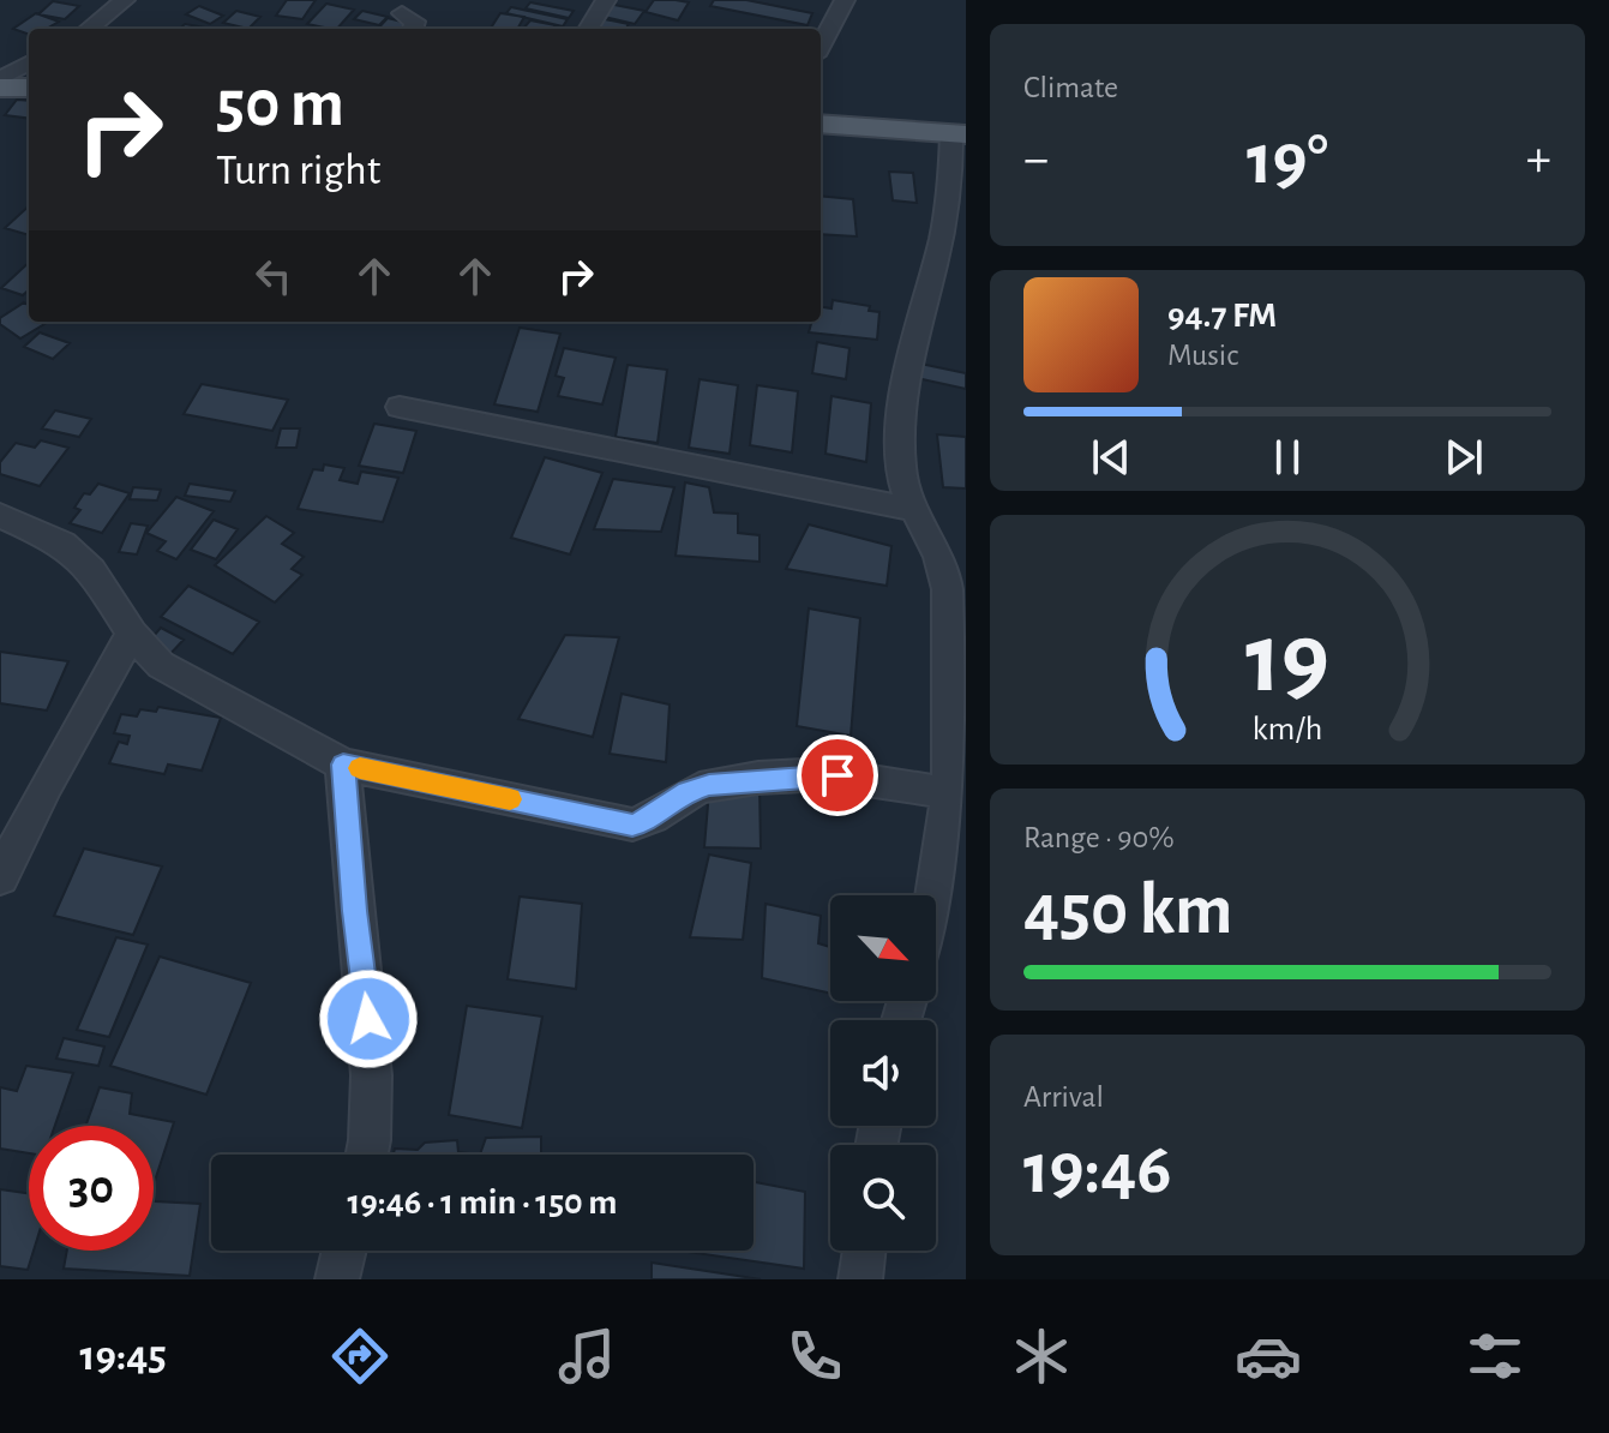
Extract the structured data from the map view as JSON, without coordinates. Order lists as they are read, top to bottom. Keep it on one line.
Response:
{"north":"bottom right","page":{"tile":["Climate",["Range · 90%","450 km"],["Arrival","19:46"]],"turn":["50 m","Turn right"],"heat":["−","19°","+"],"song":["94.7 FM","Music"],"limit":"30","trip":"19:46 · 1 min · 150 m","tabs":"19:45","gauge":["19","km/h"]}}
